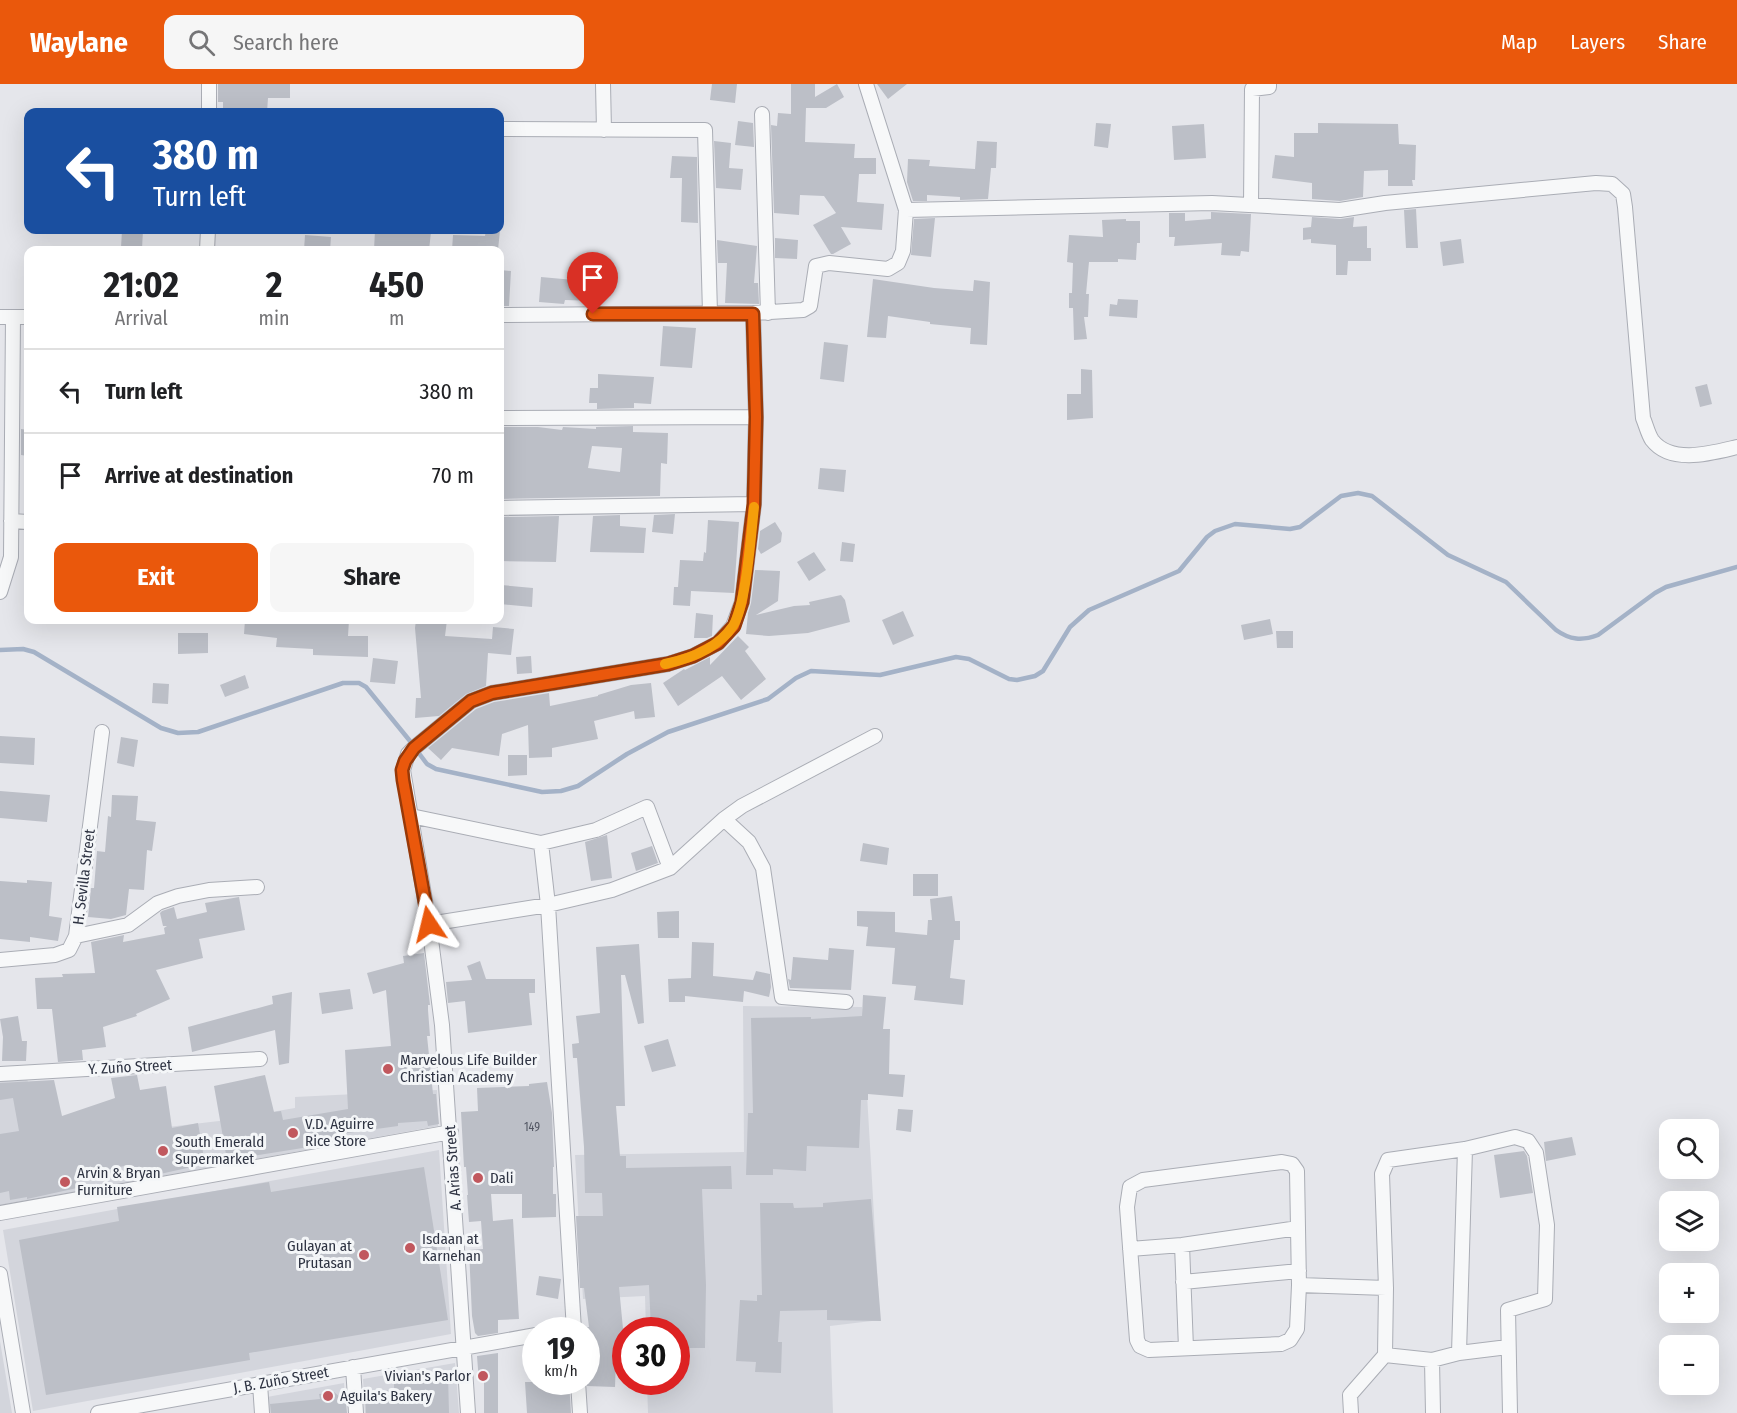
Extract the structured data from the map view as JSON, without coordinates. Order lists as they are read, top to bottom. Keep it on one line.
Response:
{"streets":{"street":["H. Sevilla Street","Y. Zuño Street","A. Arias Street","J. B. Zuño Street"]},"crossings":[["A. Arias Street","J. B. Zuño Street"]],"places":["Marvelous Life Builder Christian Academy","V.D. Aguirre Rice Store","South Emerald Supermarket","Dali","Arvin & Bryan Furniture","Isdaan at Karnehan","Gulayan at Prutasan","Vivian's Parlor","Aguila's Bakery"],"house_numbers":["149"],"page":{"header":"Waylane","search":"Search here","nav":["Map","Layers","Share"],"turn":["380 m","Turn left"],"eta":["21:02","Arrival","2","min","450","m"],"list":[{"name":"Turn left","value":"380 m"},{"name":"Arrive at destination","value":"70 m"}],"buttons":["Exit","Share"],"map_buttons":["+","−"],"speed":"19 km/h","limit":"30"}}
